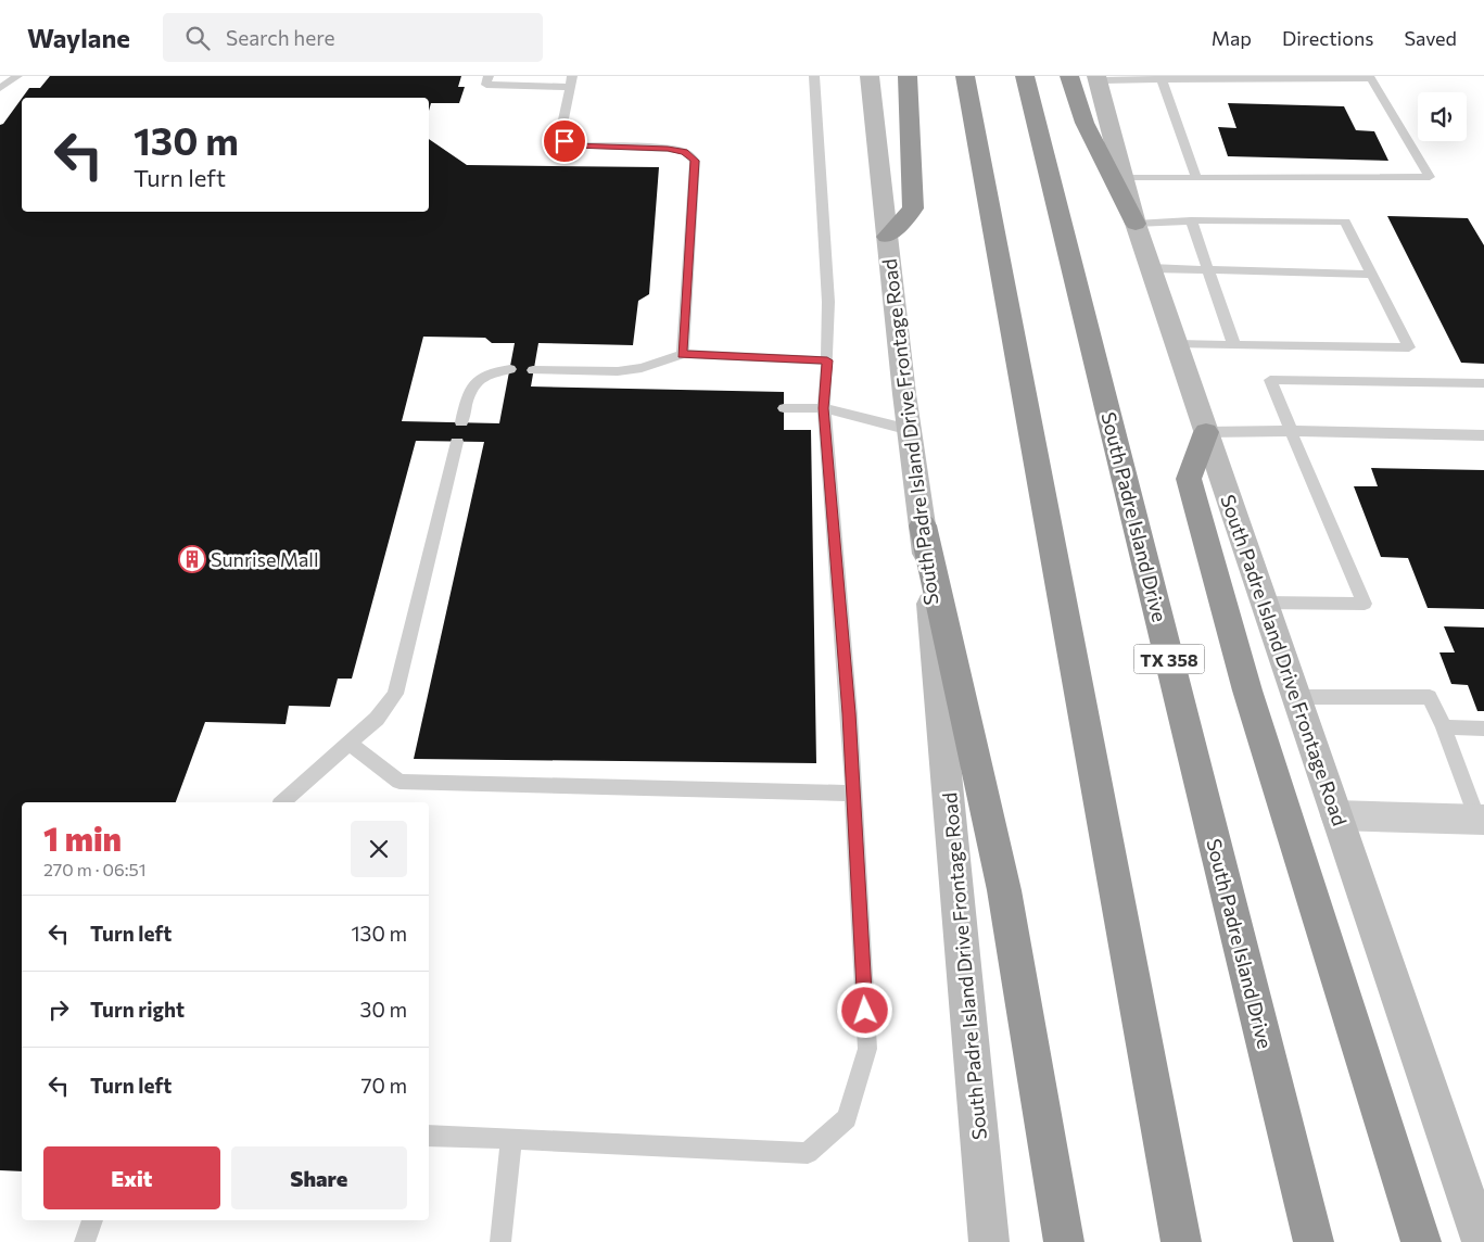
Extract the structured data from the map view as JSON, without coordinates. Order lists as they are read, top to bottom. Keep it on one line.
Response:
{"streets":{"highway":["South Padre Island Drive","TX 358"],"main road":["South Padre Island Drive Frontage Road"]},"places":{"building":["Sunrise Mall"]},"page":{"header":"Waylane","search":"Search here","nav":["Map","Directions","Saved"],"turn":["130 m","Turn left"],"heading":["1 min","270 m · 06:51"],"list":[{"name":"Turn left","value":"130 m"},{"name":"Turn right","value":"30 m"},{"name":"Turn left","value":"70 m"}],"buttons":["Exit","Share"]}}
